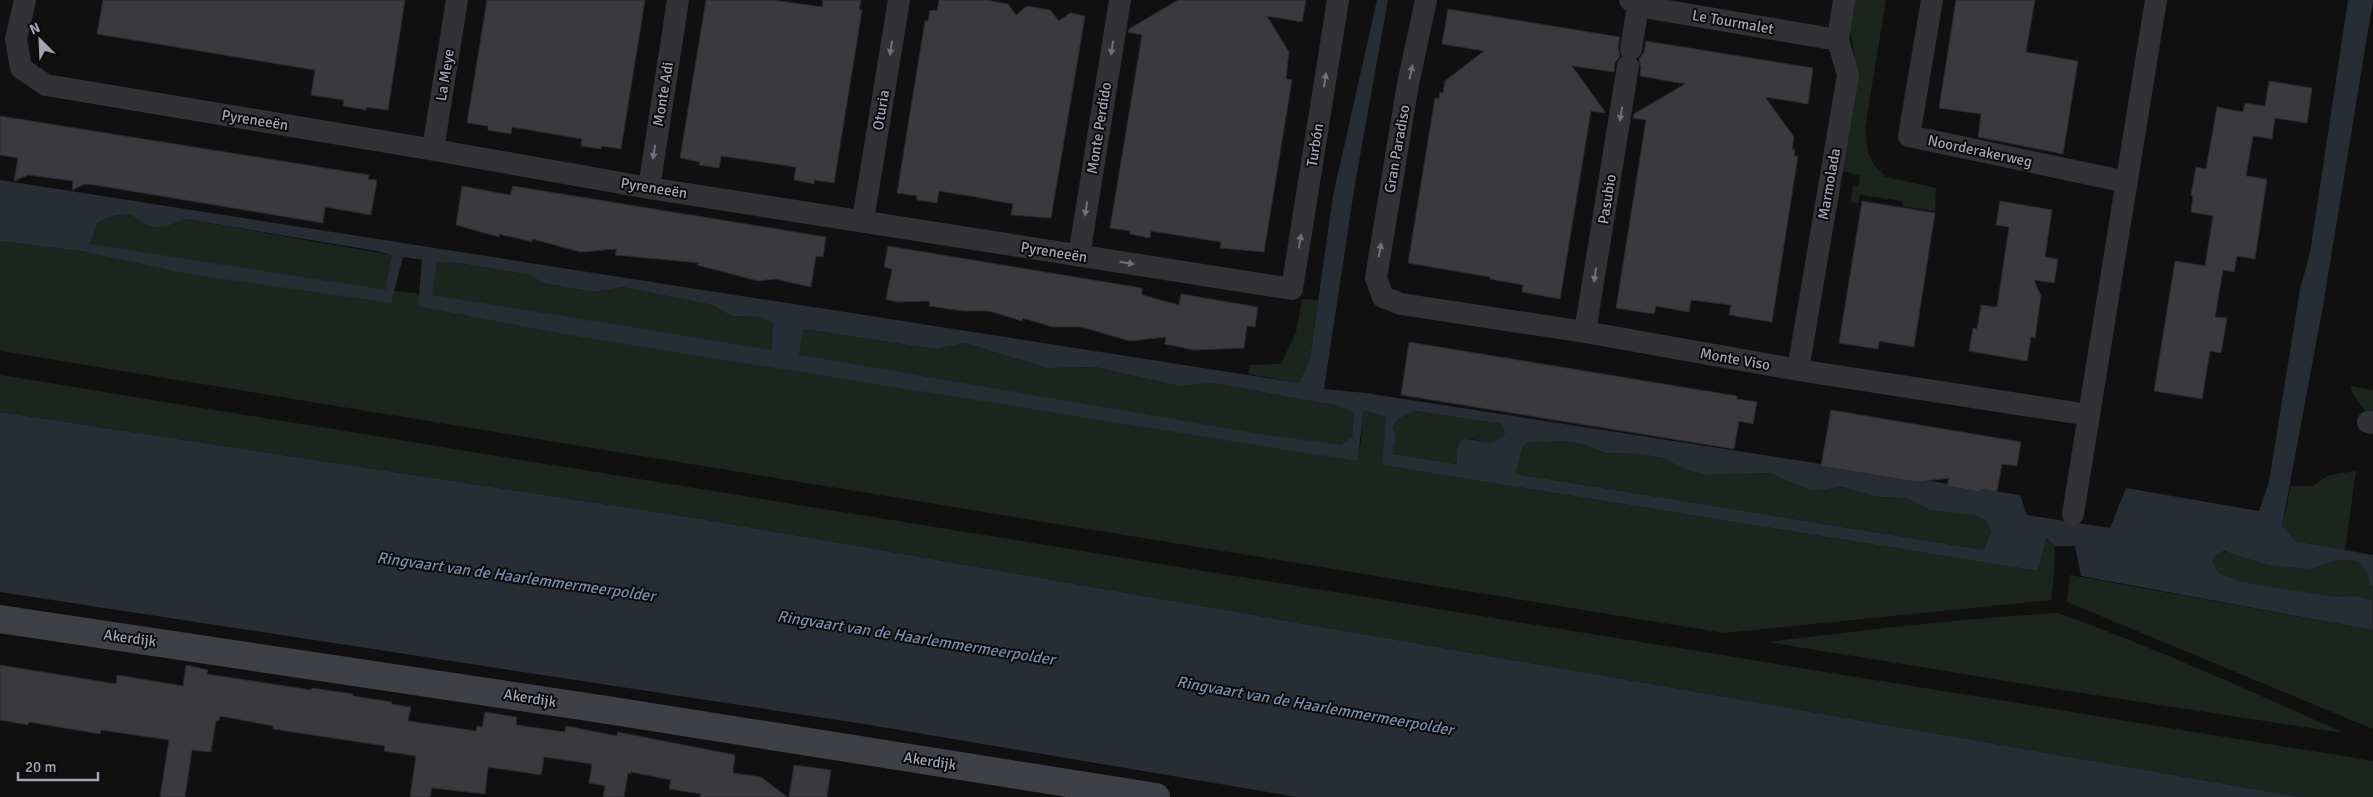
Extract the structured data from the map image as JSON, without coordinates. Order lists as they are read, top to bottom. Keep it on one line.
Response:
{"streets":{"street":["Le Tourmalet","La Meye","Monte Adi","Oturia","Pyreneeën","Monte Perdido","Turbón","Gran Paradiso","Noorderakerweg","Marmolada","Pasubio","Monte Viso","Akerdijk"]},"crossings":[["Le Tourmalet","Marmolada"],["Le Tourmalet","Pasubio"],["La Meye","Pyreneeën"],["Monte Adi","Pyreneeën"],["Oturia","Pyreneeën"],["Pyreneeën","Monte Perdido"],["Pyreneeën","Turbón"],["Gran Paradiso","Monte Viso"],["Marmolada","Monte Viso"],["Pasubio","Monte Viso"]],"one_way":["Monte Adi","Oturia","Monte Perdido","Turbón","Gran Paradiso","Pasubio"],"water":["Ringvaart van de Haarlemmermeerpolder"],"scale_bar":"20 m","north":"top left"}
